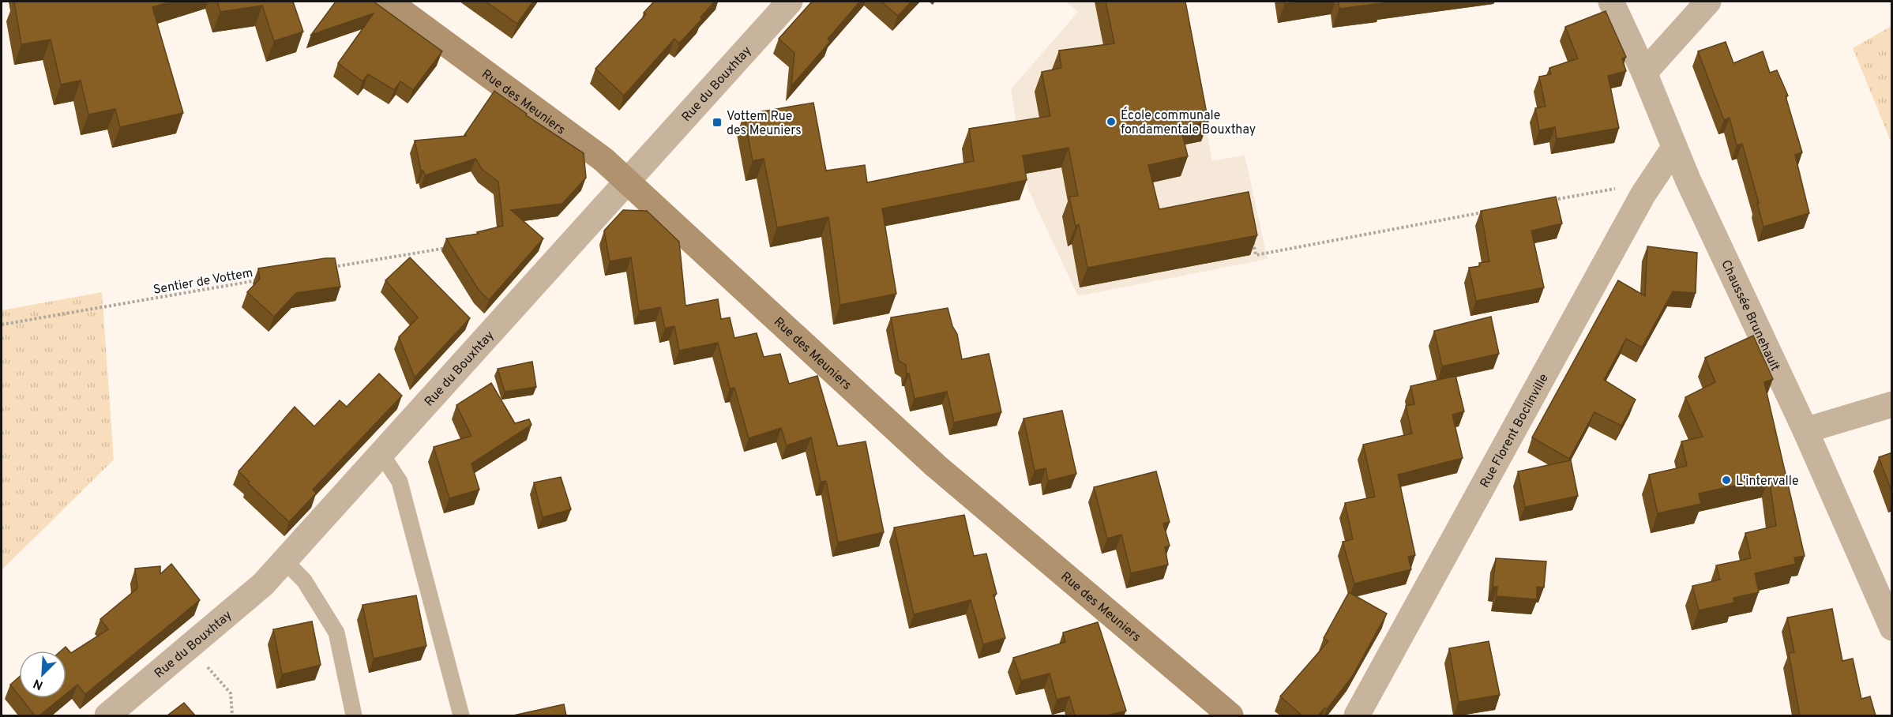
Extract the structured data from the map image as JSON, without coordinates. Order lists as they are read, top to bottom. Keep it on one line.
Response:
{"streets":{"street":["Rue du Bouxhtay","Rue des Meuniers","Chaussée Brunehault","Rue Florent Boclinville"],"path":["Sentier de Vottem"]},"crossings":[["Rue du Bouxhtay","Rue des Meuniers"],["Chaussée Brunehault","Rue Florent Boclinville"]],"places":{"other":["École communale fondamentale Bouxthay","L'intervalle"],"transit":["Vottem Rue des Meuniers"]},"north":"bottom left"}
